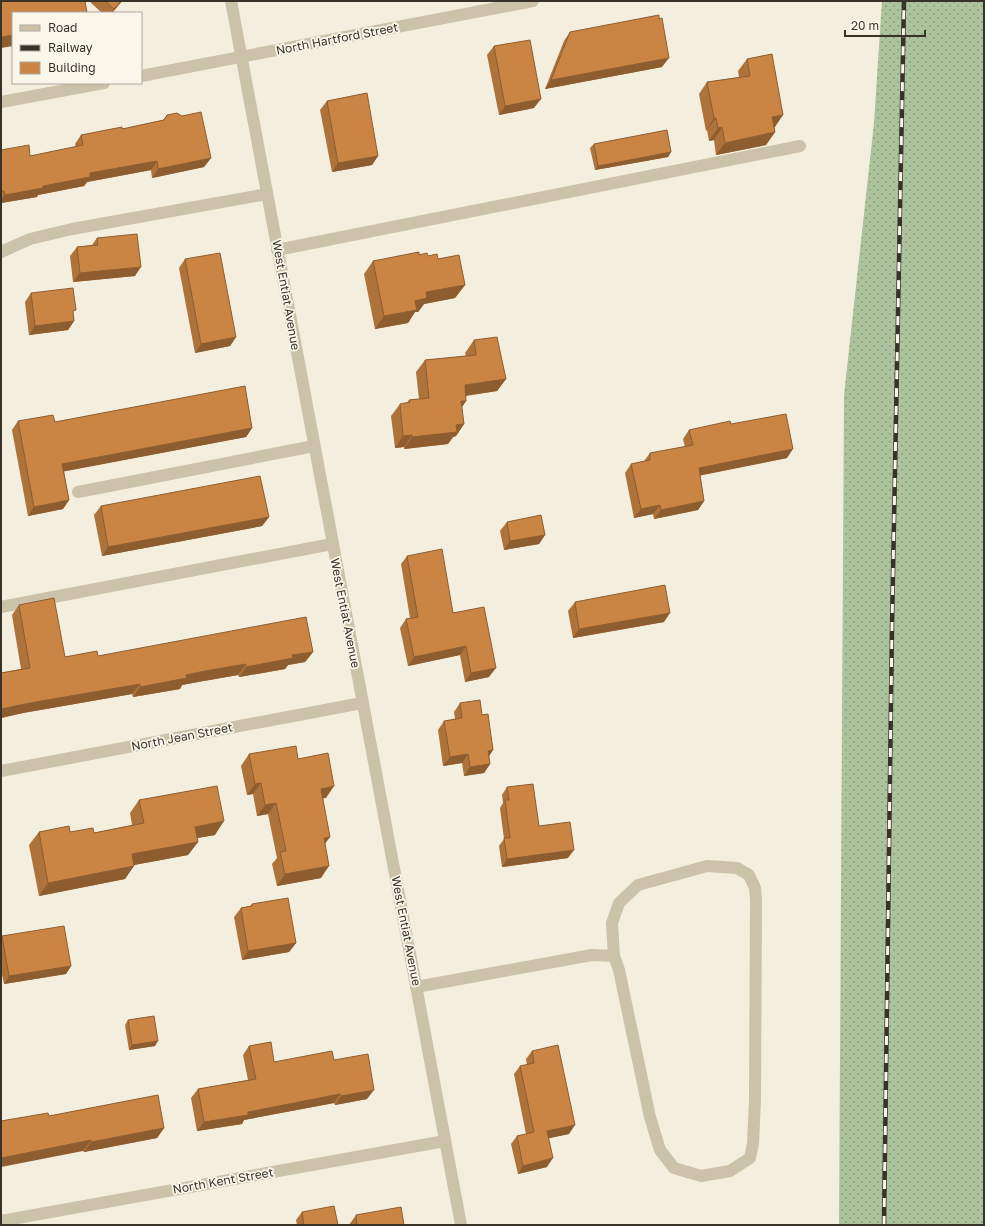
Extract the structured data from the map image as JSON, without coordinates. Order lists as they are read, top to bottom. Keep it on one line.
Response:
{"streets":{"street":["North Hartford Street","West Entiat Avenue","North Jean Street","North Kent Street"]},"crossings":[["North Hartford Street","West Entiat Avenue"],["West Entiat Avenue","North Jean Street"],["West Entiat Avenue","North Kent Street"]],"legend":["Road","Railway","Building"],"scale_bar":"20 m"}
